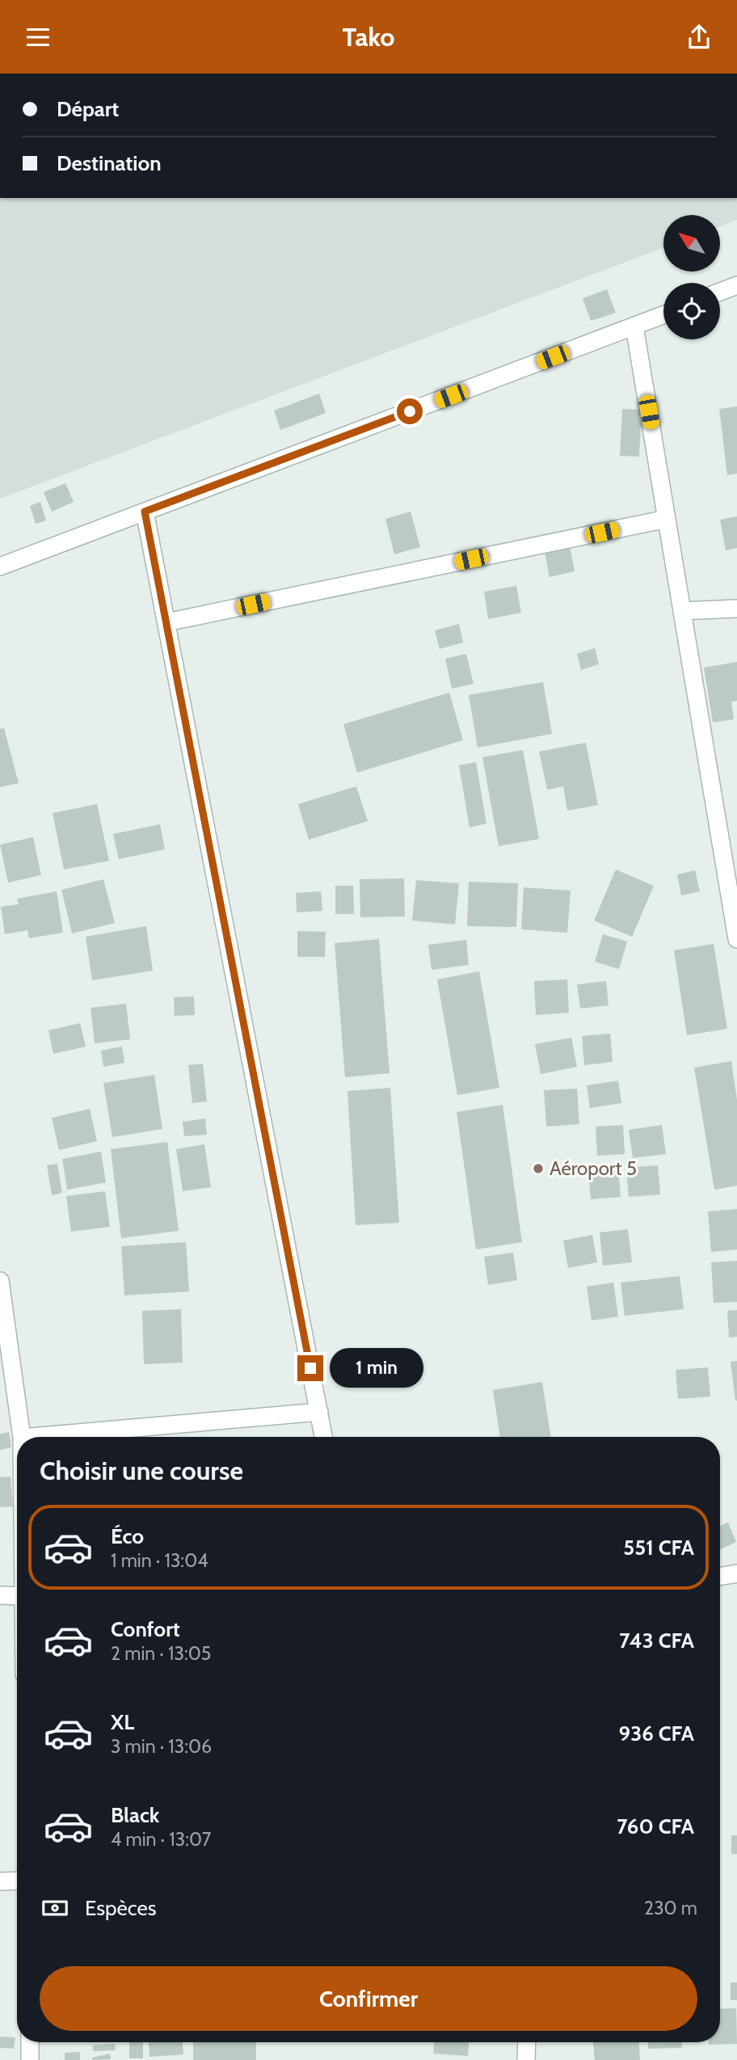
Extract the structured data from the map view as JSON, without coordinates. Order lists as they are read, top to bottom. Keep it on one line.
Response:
{"places":["Aéroport 5"],"north":"top left","page":{"header":"Tako","banner":["Départ","Destination"],"bubble":"1 min","heading":"Choisir une course","list":[{"name":"Éco","note":"1 min · 13:04","value":"551 CFA"},{"name":"Confort","note":"2 min · 13:05","value":"743 CFA"},{"name":"XL","note":"3 min · 13:06","value":"936 CFA"},{"name":"Black","note":"4 min · 13:07","value":"760 CFA"}],"pay":["Espèces","230 m"],"buttons":"Confirmer"}}
